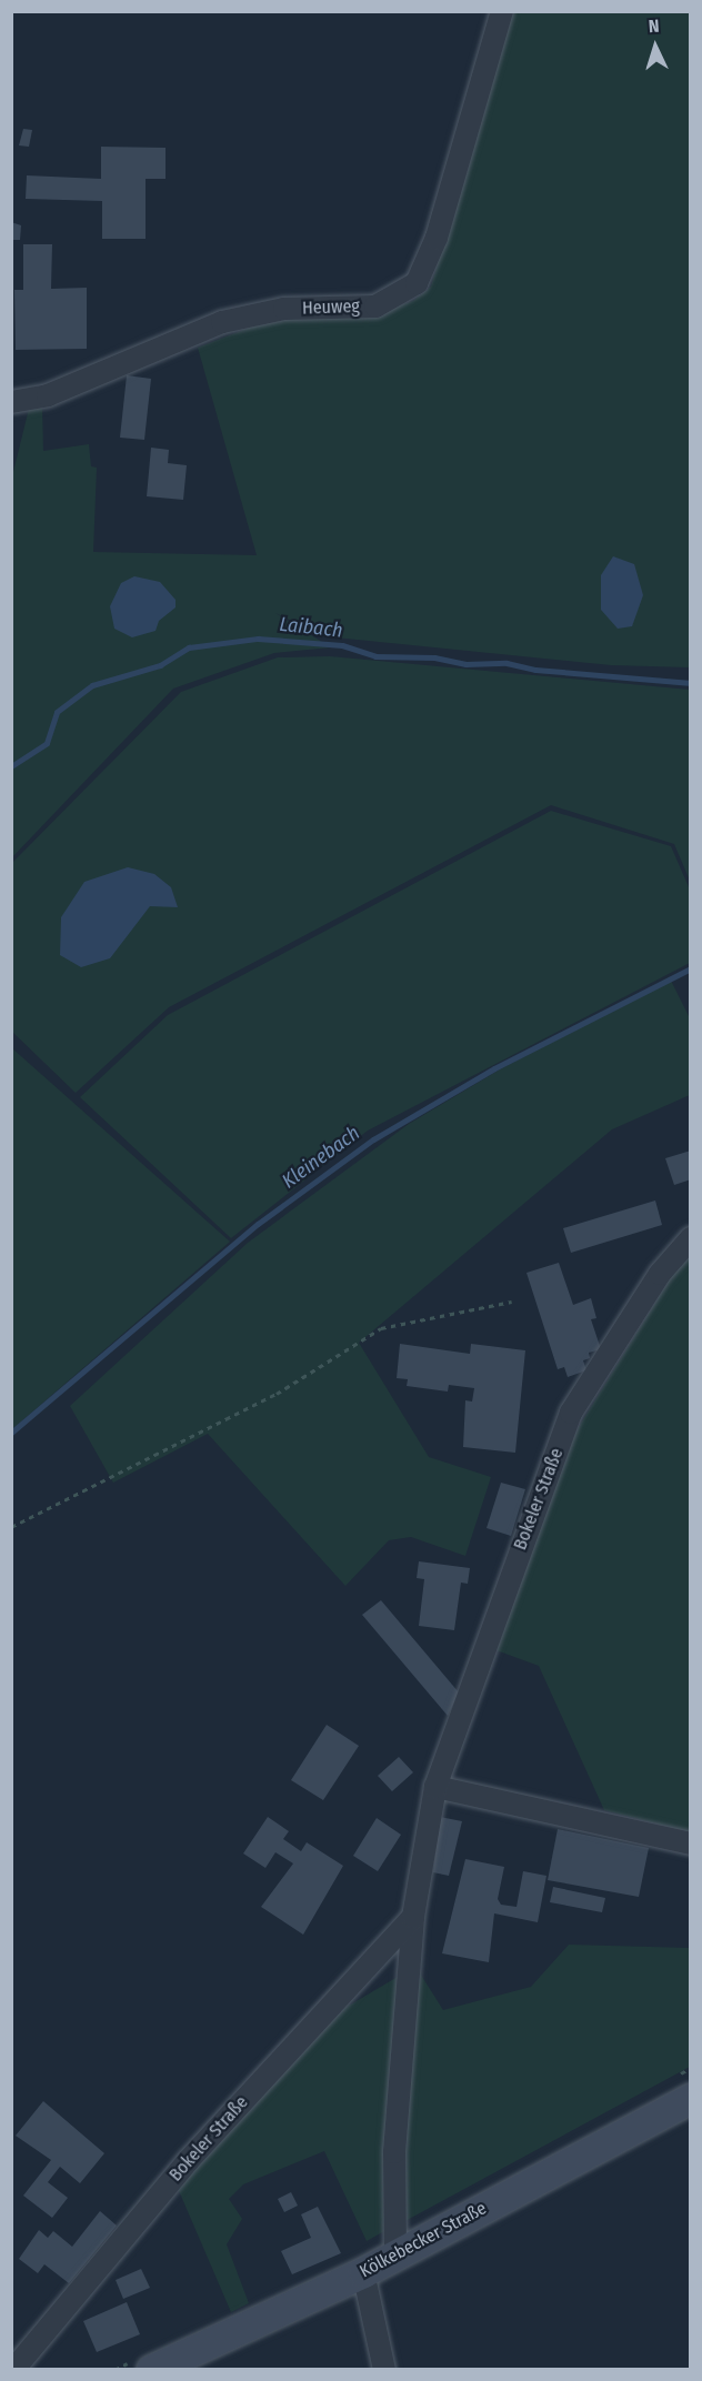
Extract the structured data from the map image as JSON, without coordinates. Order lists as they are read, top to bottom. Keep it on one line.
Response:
{"streets":{"main road":["Kölkebecker Straße"],"street":["Heuweg","Bokeler Straße"]},"crossings":[["Bokeler Straße","Kölkebecker Straße"]],"water":["Laibach","Kleinebach"],"north":"top"}
